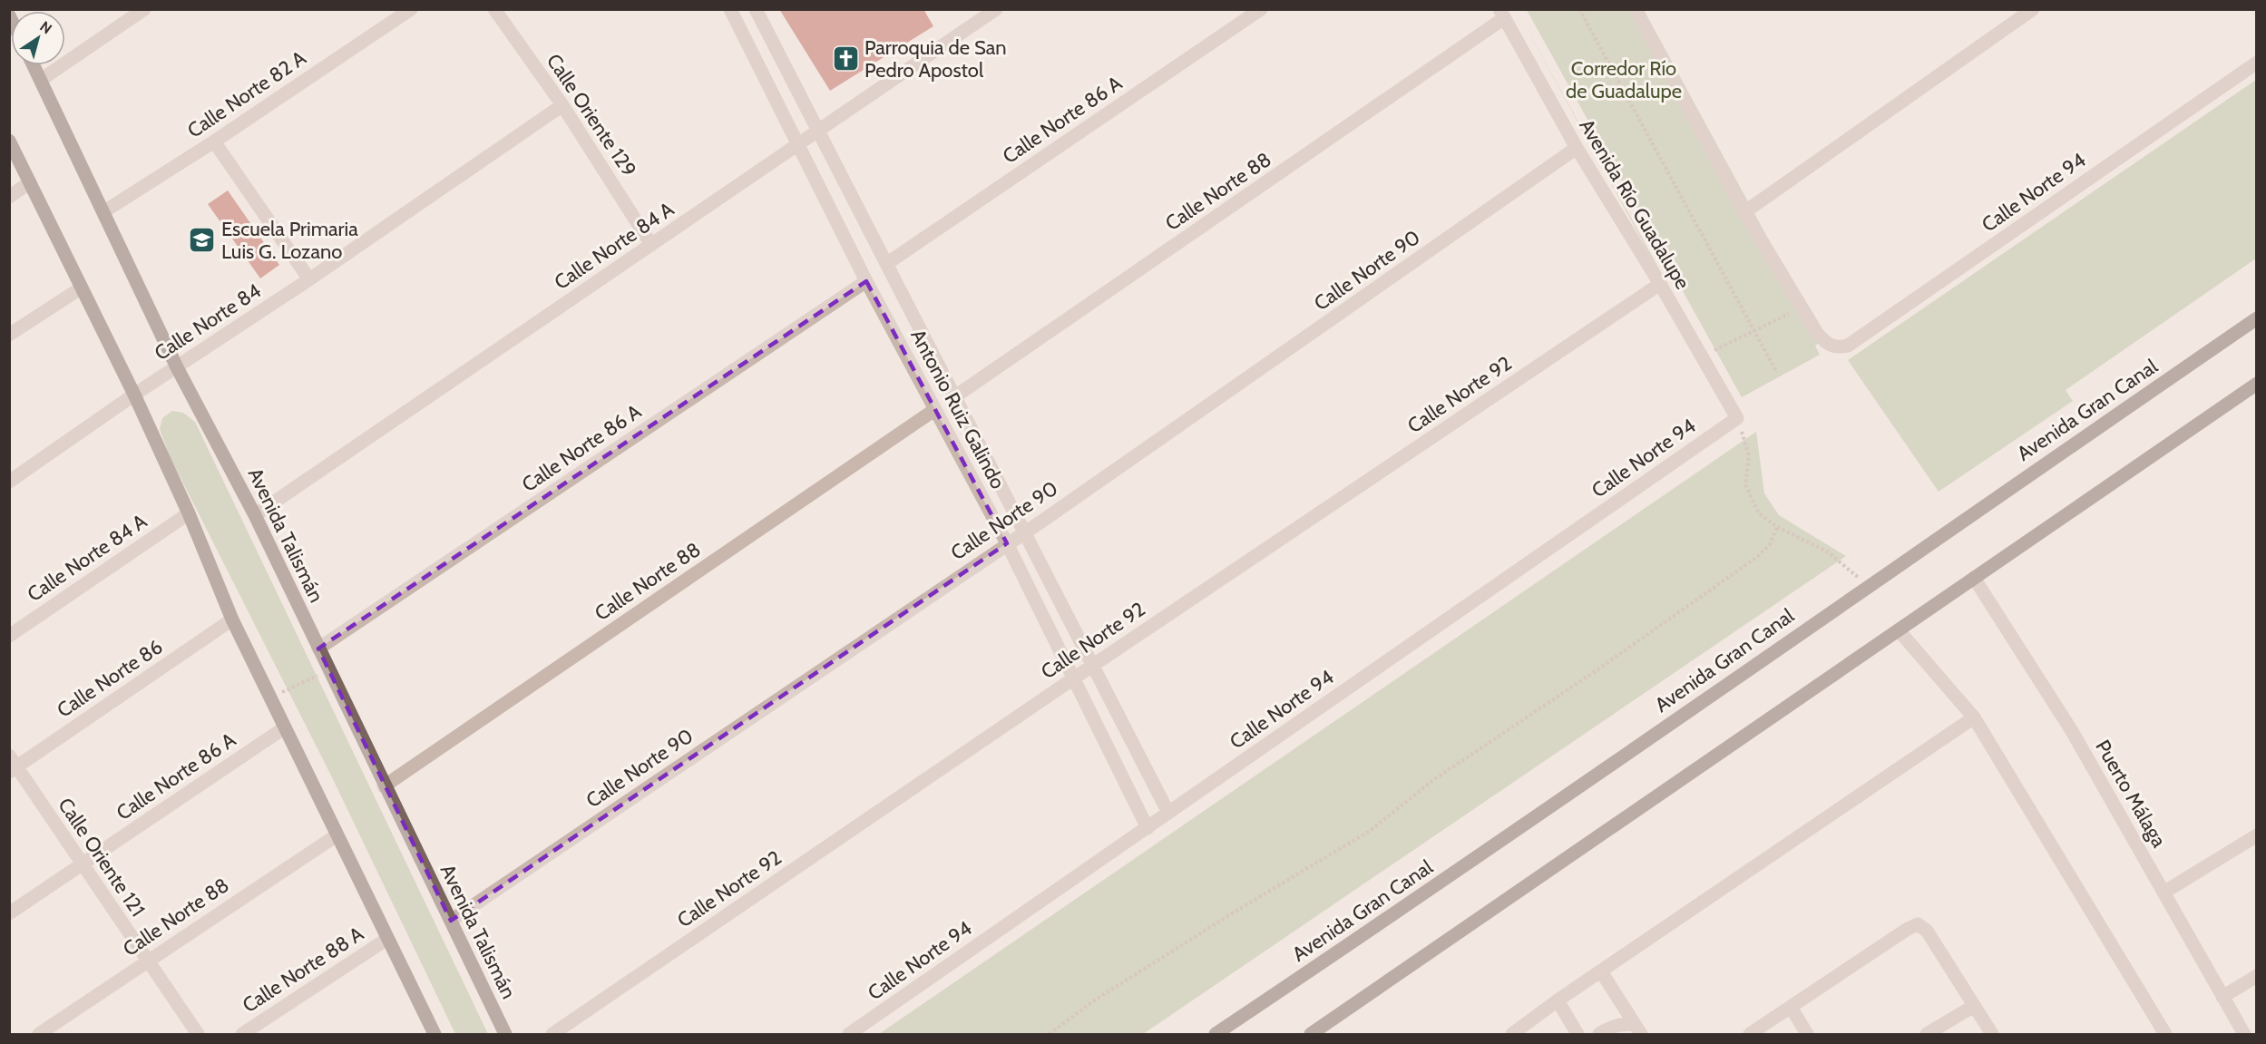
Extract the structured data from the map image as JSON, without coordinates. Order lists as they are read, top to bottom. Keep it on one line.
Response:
{"streets":{"main road":["Avenida Gran Canal","Avenida Talismán"],"street":["Calle Norte 82 A","Calle Oriente 129","Calle Norte 86 A","Calle Norte 88","Calle Norte 94","Avenida Río Guadalupe","Calle Norte 84 A","Calle Norte 90","Calle Norte 84","Calle Norte 92","Antonio Ruiz Galindo","Calle Norte 86","Puerto Málaga","Calle Oriente 121","Calle Norte 88 A"]},"crossings":[["Calle Norte 82 A","Avenida Talismán"],["Calle Oriente 129","Calle Norte 84 A"],["Calle Oriente 129","Calle Norte 84"],["Calle Norte 86 A","Antonio Ruiz Galindo"],["Calle Norte 86 A","Avenida Talismán"],["Calle Norte 86 A","Calle Oriente 121"],["Calle Norte 88","Avenida Río Guadalupe"],["Calle Norte 88","Antonio Ruiz Galindo"],["Calle Norte 88","Avenida Talismán"],["Calle Norte 88","Calle Oriente 121"],["Calle Norte 94","Avenida Río Guadalupe"],["Calle Norte 94","Antonio Ruiz Galindo"],["Avenida Río Guadalupe","Calle Norte 90"],["Avenida Río Guadalupe","Calle Norte 92"],["Calle Norte 84 A","Antonio Ruiz Galindo"],["Calle Norte 84 A","Avenida Talismán"],["Calle Norte 90","Antonio Ruiz Galindo"],["Calle Norte 90","Avenida Talismán"],["Calle Norte 84","Avenida Talismán"],["Calle Norte 92","Antonio Ruiz Galindo"],["Calle Norte 86","Calle Oriente 121"]],"parks":["Corredor Río de Guadalupe"],"places":{"church":["Parroquia de San Pedro Apostol"],"school or university":["Escuela Primaria Luis G. Lozano"]},"north":"top right"}
